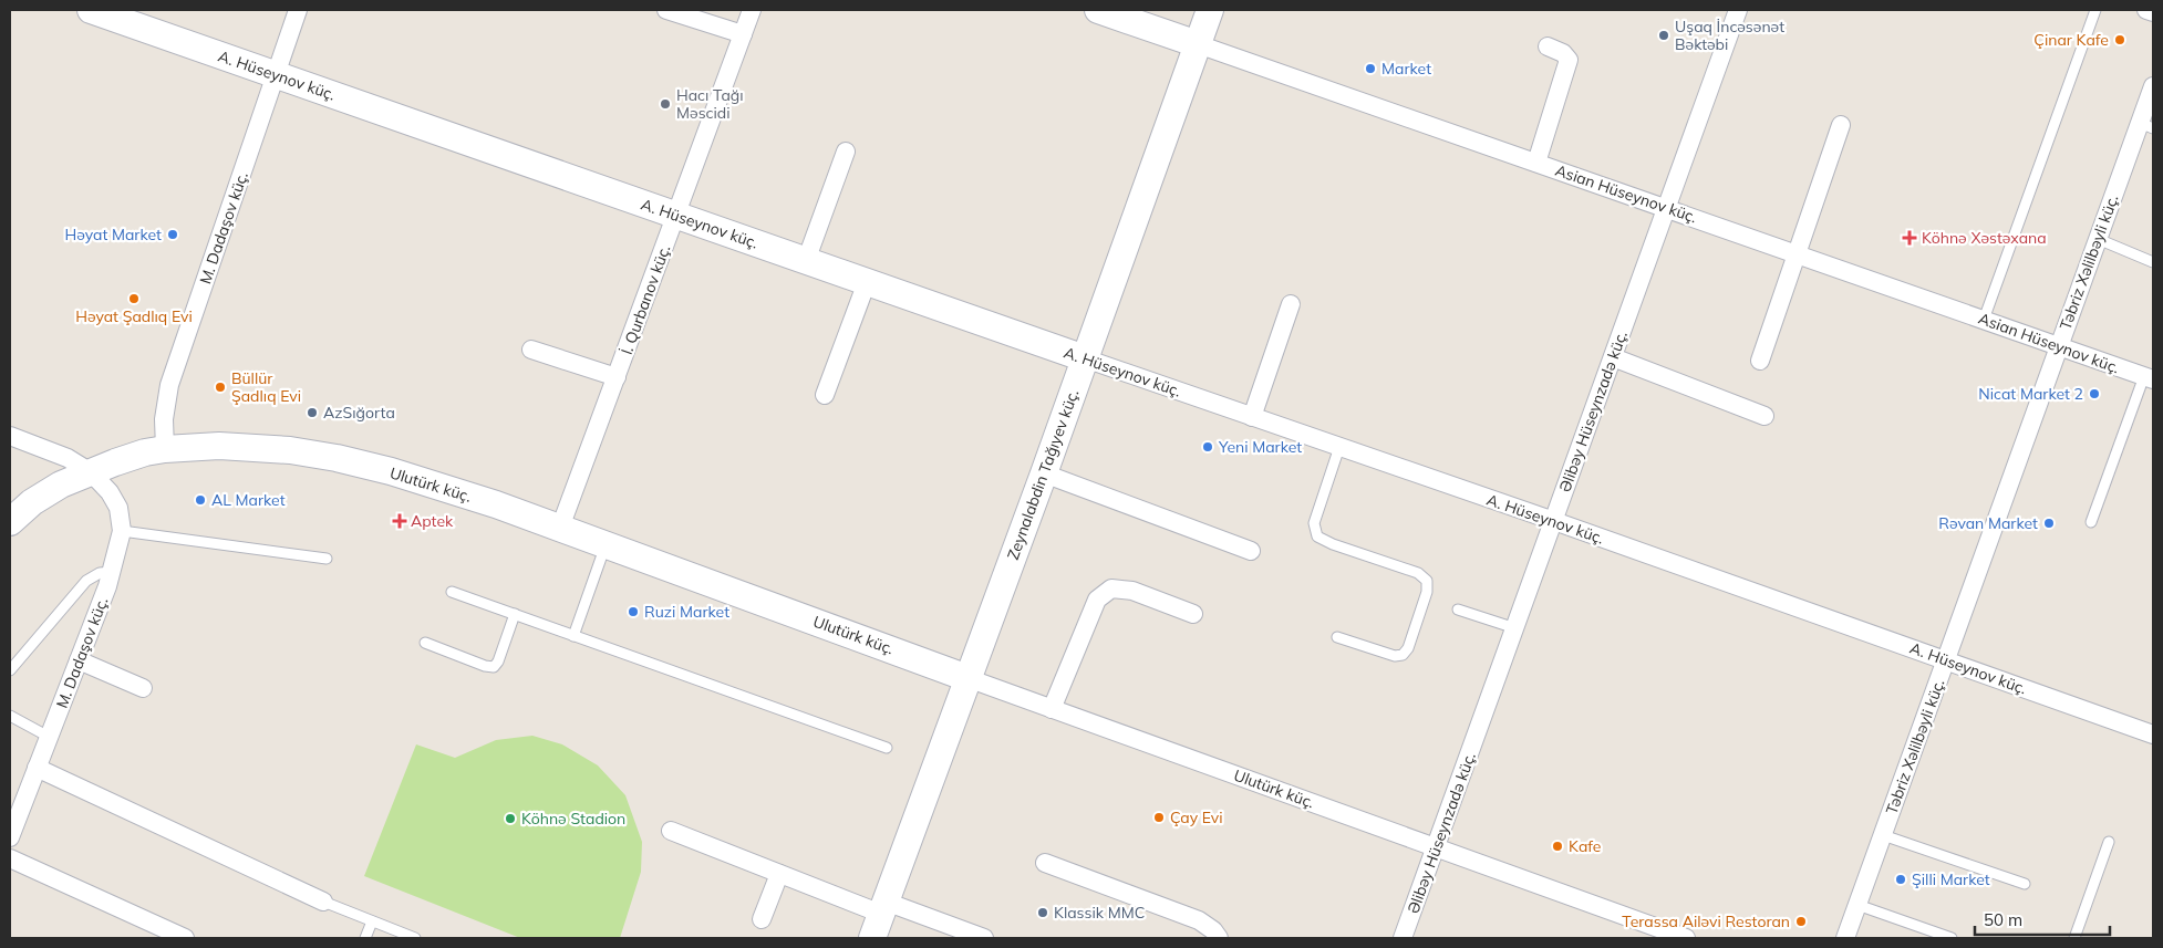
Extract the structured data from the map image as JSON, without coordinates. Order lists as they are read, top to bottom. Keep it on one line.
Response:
{"streets":{"street":["A. Hüseynov küç.","Asian Hüseynov küç.","M. Dadaşov küç.","Təbriz Xəlilbəyli küç.","İ. Qurbanov küç.","Əlibəy Hüseynzadə küç.","Zeynalabdin Tağıyev küç.","Ulutürk küç."]},"crossings":[["A. Hüseynov küç.","M. Dadaşov küç."],["A. Hüseynov küç.","Təbriz Xəlilbəyli küç."],["A. Hüseynov küç.","İ. Qurbanov küç."],["A. Hüseynov küç.","Əlibəy Hüseynzadə küç."],["A. Hüseynov küç.","Zeynalabdin Tağıyev küç."],["Asian Hüseynov küç.","Təbriz Xəlilbəyli küç."],["Asian Hüseynov küç.","Əlibəy Hüseynzadə küç."],["Asian Hüseynov küç.","Zeynalabdin Tağıyev küç."],["M. Dadaşov küç.","Ulutürk küç."],["İ. Qurbanov küç.","Ulutürk küç."],["Əlibəy Hüseynzadə küç.","Ulutürk küç."],["Zeynalabdin Tağıyev küç.","Ulutürk küç."]],"places":{"other":["Uşaq İncəsənət Bəktəbi","Çinar Kafe","Market","Hacı Tağı Məscidi","Həyat Market","Həyat Şadlıq Evi","Büllür Şadlıq Evi","Nicat Market 2","AzSığorta","Yeni Market","AL Market","Rəvan Market","Ruzi Market","Çay Evi","Köhnə Stadion","Kafe","Şilli Market","Klassik MMC","Terassa Ailəvi Restoran"],"health":["Köhnə Xəstəxana","Aptek"]},"scale_bar":"50 m"}
